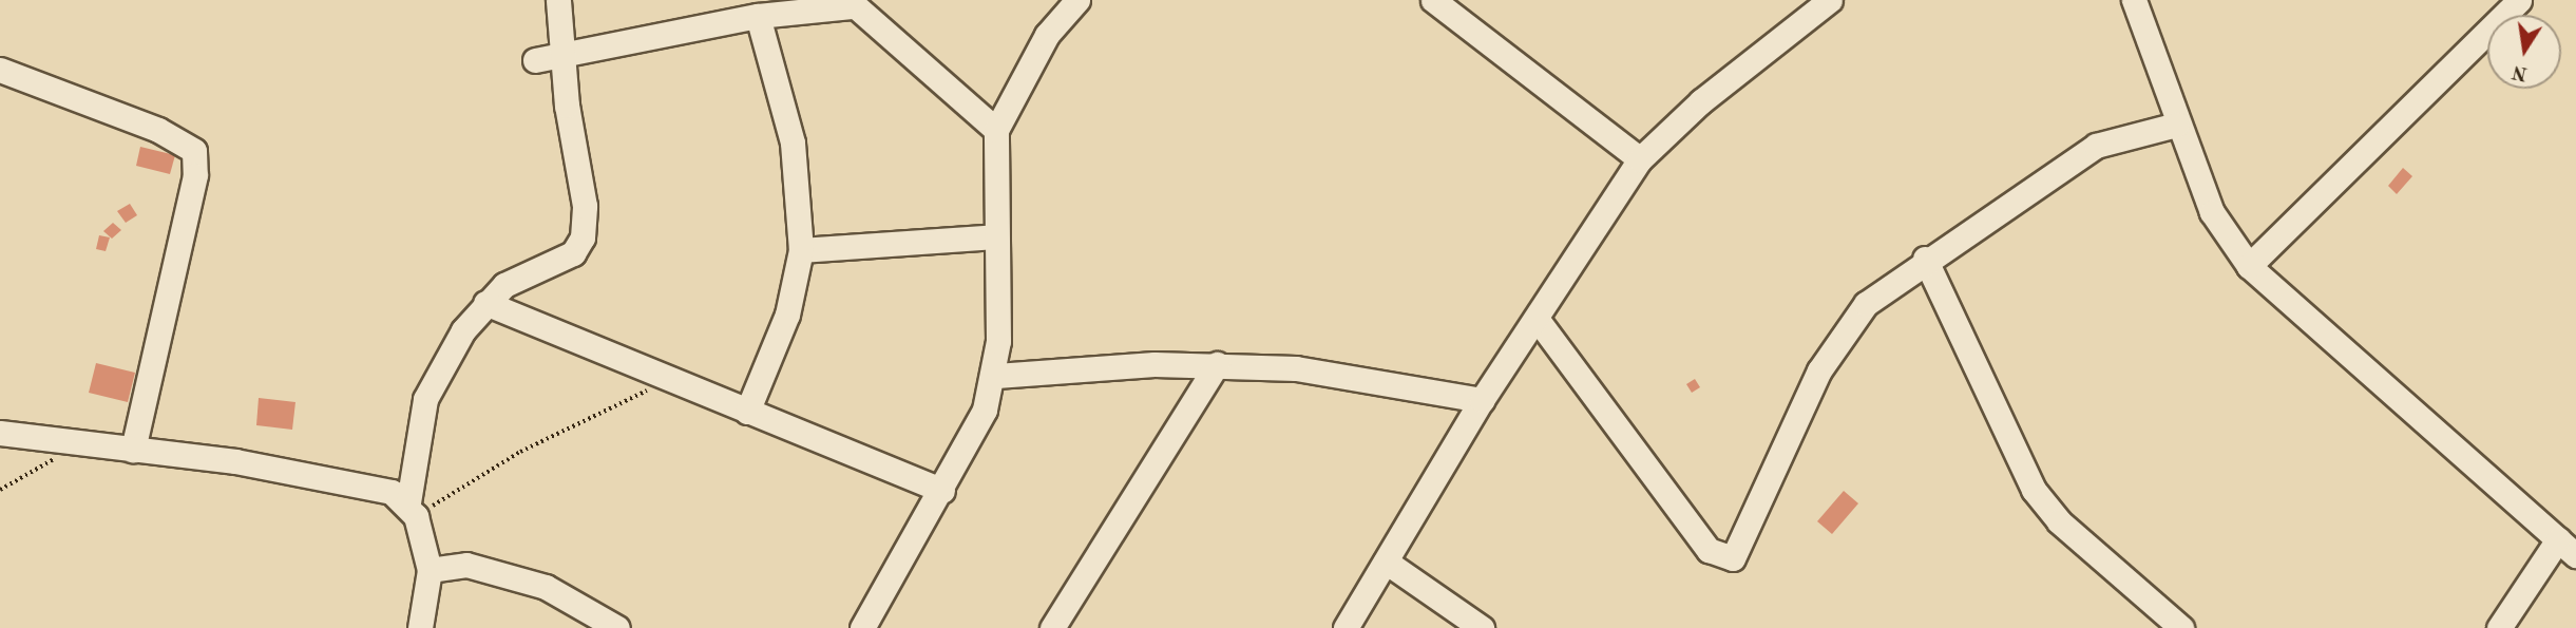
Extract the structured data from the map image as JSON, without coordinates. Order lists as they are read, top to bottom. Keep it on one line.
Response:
{"north":"bottom"}
